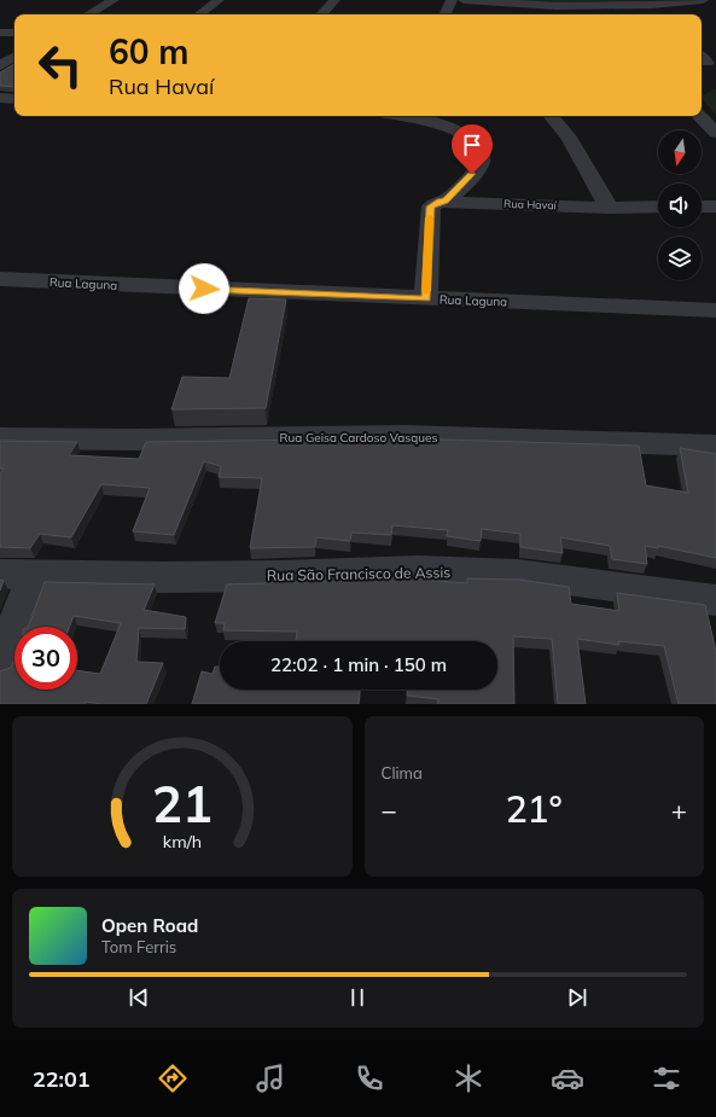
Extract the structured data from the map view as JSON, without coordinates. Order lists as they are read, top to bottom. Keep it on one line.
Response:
{"streets":{"street":["Rua Havaí","Rua Laguna","Rua Geisa Cardoso Vasques","Rua São Francisco de Assis"]},"north":"bottom","page":{"turn":["60 m","Rua Havaí"],"limit":"30","trip":"22:02 · 1 min · 150 m","tile":"Clima","heat":["−","21°","+"],"song":["Open Road","Tom Ferris"],"tabs":"22:01","gauge":["21","km/h"]}}
